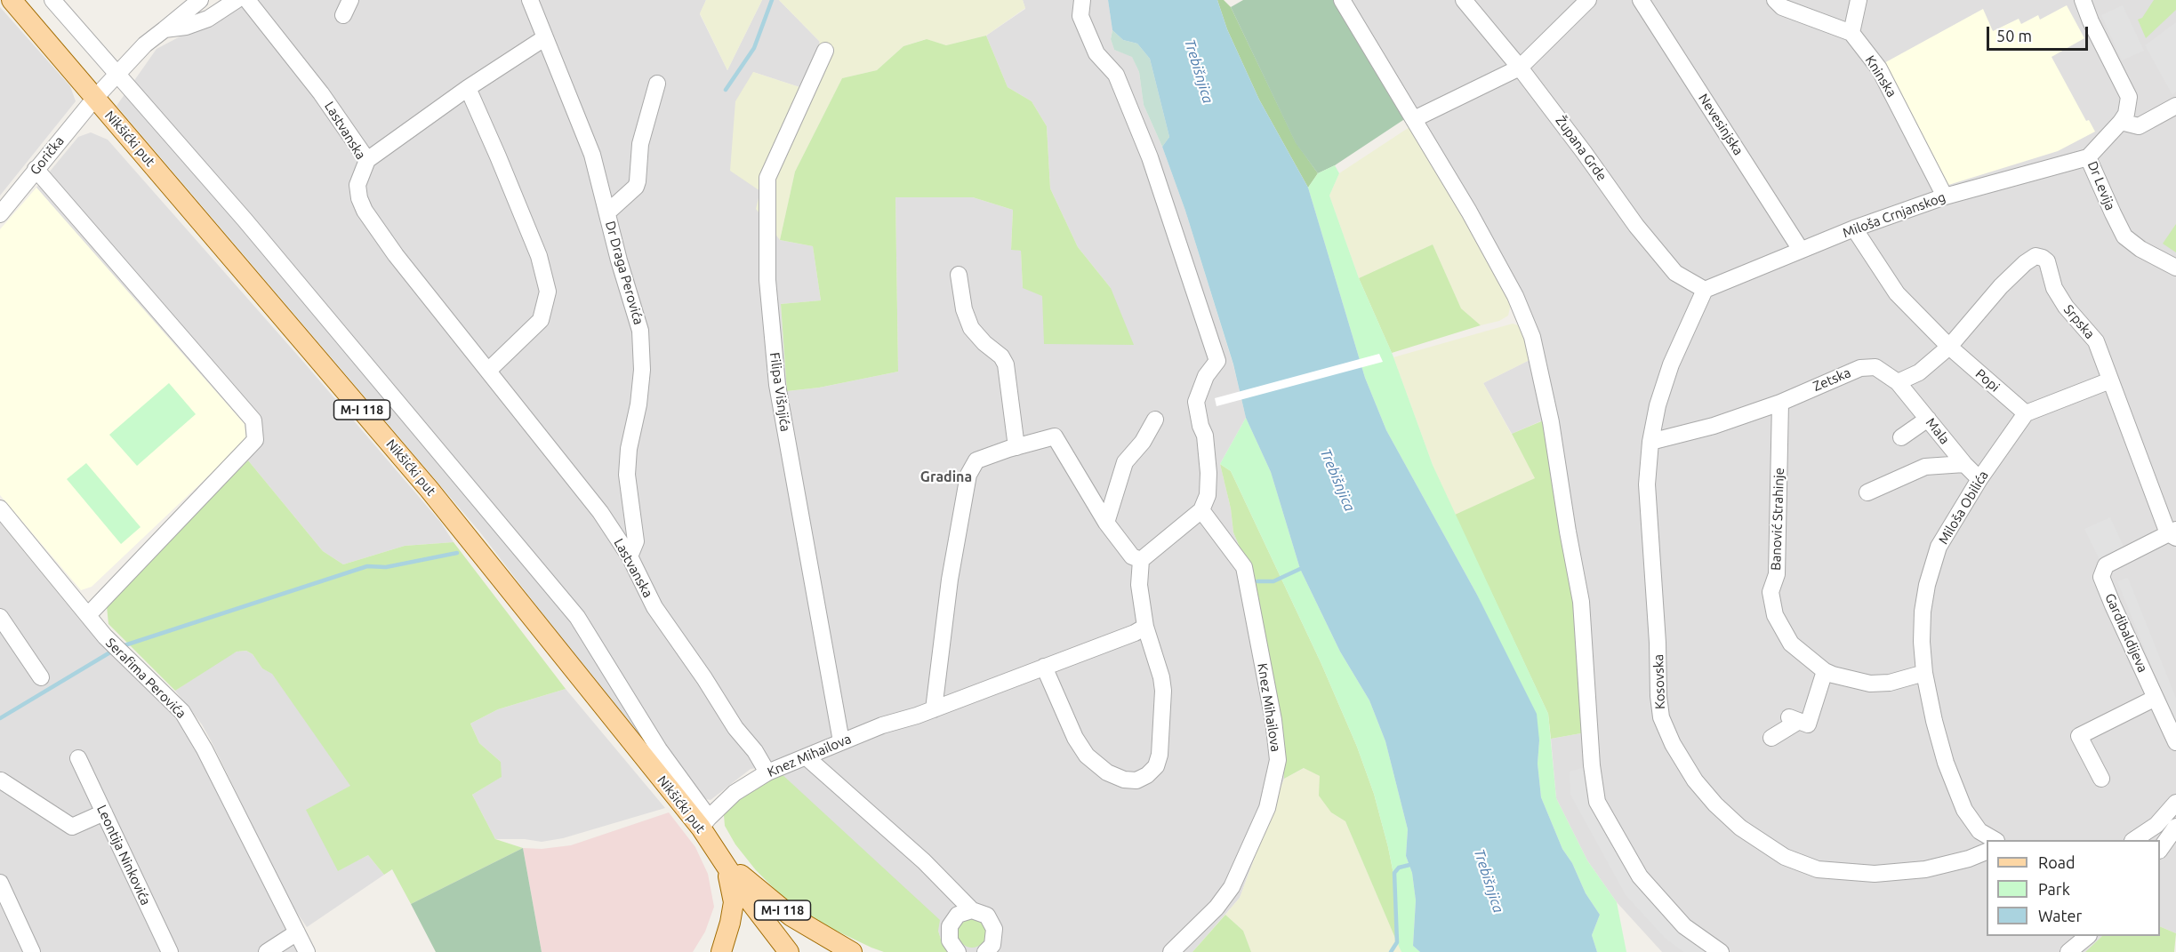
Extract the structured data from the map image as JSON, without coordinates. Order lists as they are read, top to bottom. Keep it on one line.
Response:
{"streets":{"main road":["Nikšićki put","M-I 118"],"street":["Kninska","Nevesinjska","Lastvanska","Župana Grde","Gorička","Dr Levija","Miloša Crnjanskog","Dr Draga Perovića","Srpska","Zetska","Popi","Filipa Višnjića","Mala","Miloša Obilića","Banović Strahinje","Gardibaldijeva","Serafima Perovića","Kosovska","Knez Mihailova","Leontija Ninkovića"]},"crossings":[["Kninska","Miloša Crnjanskog"],["Nevesinjska","Miloša Crnjanskog"],["Lastvanska","Dr Draga Perovića"],["Lastvanska","Knez Mihailova"],["Nikšićki put","Gorička"],["Nikšićki put","M-I 118"],["Nikšićki put","Knez Mihailova"],["Župana Grde","Miloša Crnjanskog"],["Župana Grde","Kosovska"],["Dr Levija","Miloša Crnjanskog"],["Miloša Crnjanskog","Kosovska"],["Srpska","Popi"],["Srpska","Gardibaldijeva"],["Zetska","Mala"],["Zetska","Banović Strahinje"],["Zetska","Kosovska"],["Popi","Miloša Obilića"],["Filipa Višnjića","Knez Mihailova"],["Mala","Miloša Obilića"],["Miloša Obilića","Banović Strahinje"]],"districts":["Gradina"],"water":["Trebišnjica"],"legend":["Road","Park","Water"],"scale_bar":"50 m"}
